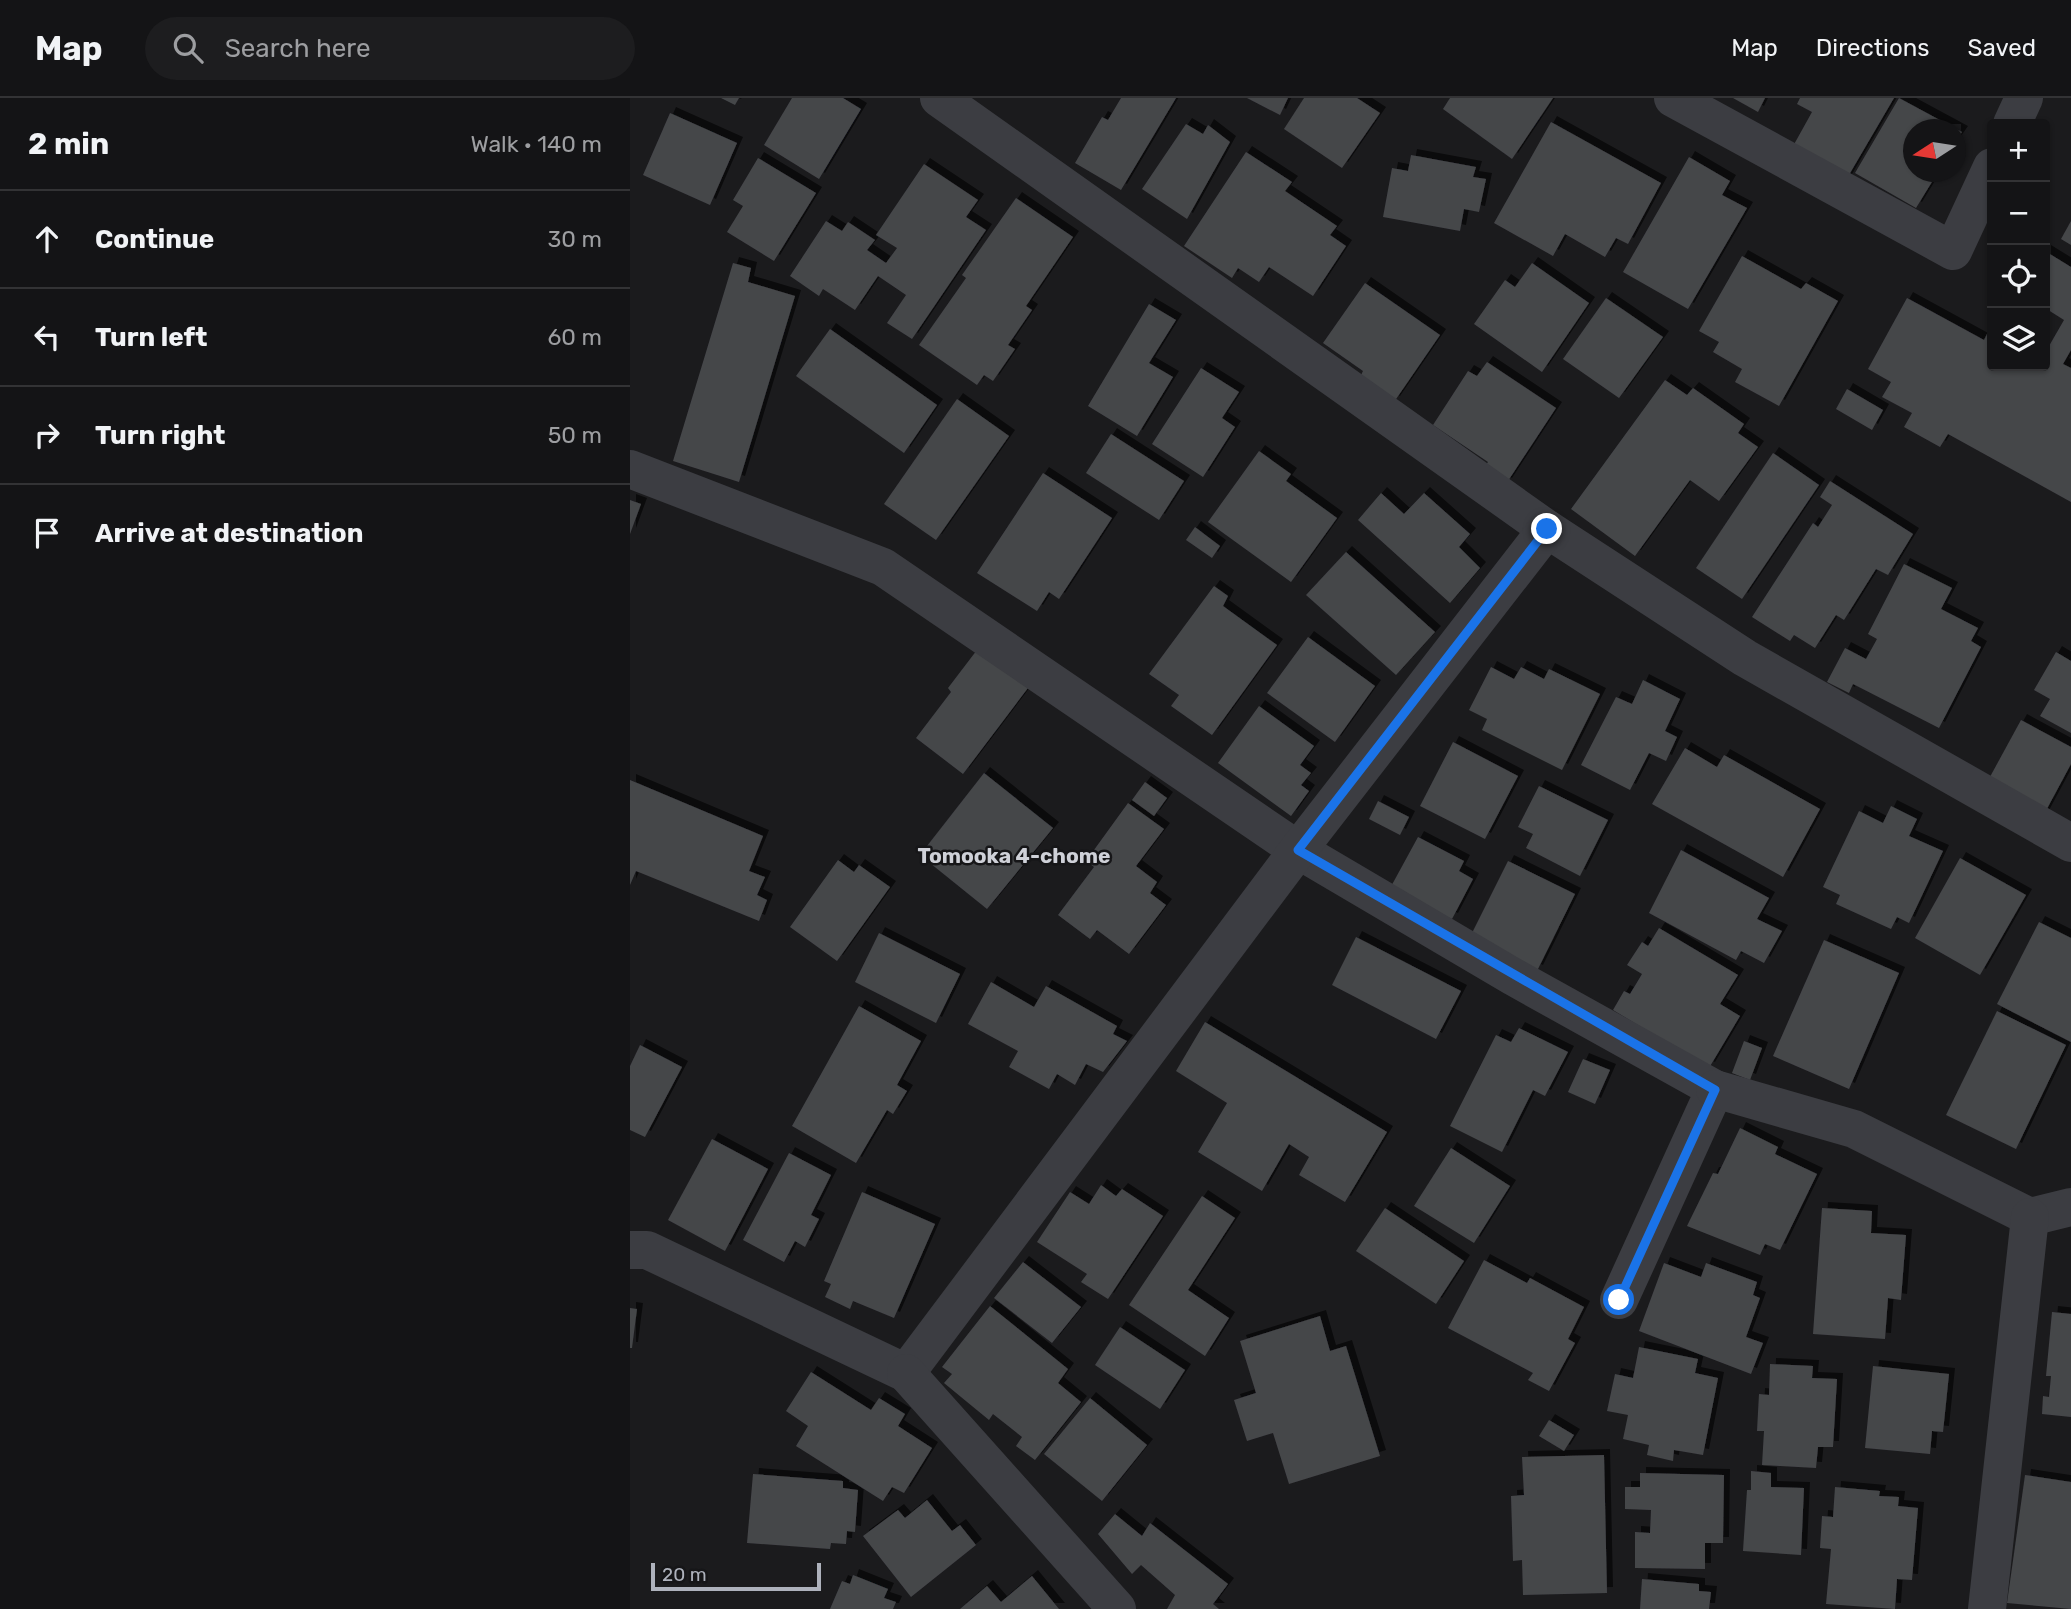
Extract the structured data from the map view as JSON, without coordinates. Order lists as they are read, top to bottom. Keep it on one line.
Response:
{"districts":["Tomooka 4-chome"],"scale_bar":"20 m","north":"left","page":{"header":"Map","search":"Search here","nav":["Map","Directions","Saved"],"heading":["2 min","Walk · 140 m"],"map_buttons":["+","−"],"list":[["Continue","30 m"],["Turn left","60 m"],["Turn right","50 m"],"Arrive at destination"],"scale":"20 m"}}
